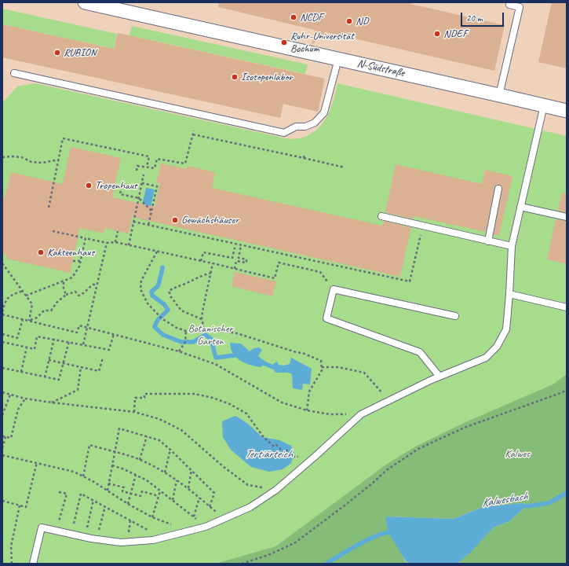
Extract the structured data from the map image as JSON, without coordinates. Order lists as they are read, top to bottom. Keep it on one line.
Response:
{"streets":{"street":["N-Südstraße"]},"water":["Tertiärteich","Kalwesbach"],"parks":["Botanischer Garten","Kalwes"],"places":["NCDF","ND","NDEF","Ruhr-Universität Bochum","RUBION","Isotopenlabor","Tropenhaus","Gewächshäuser","Kakteenhaus"],"scale_bar":"20 m"}
